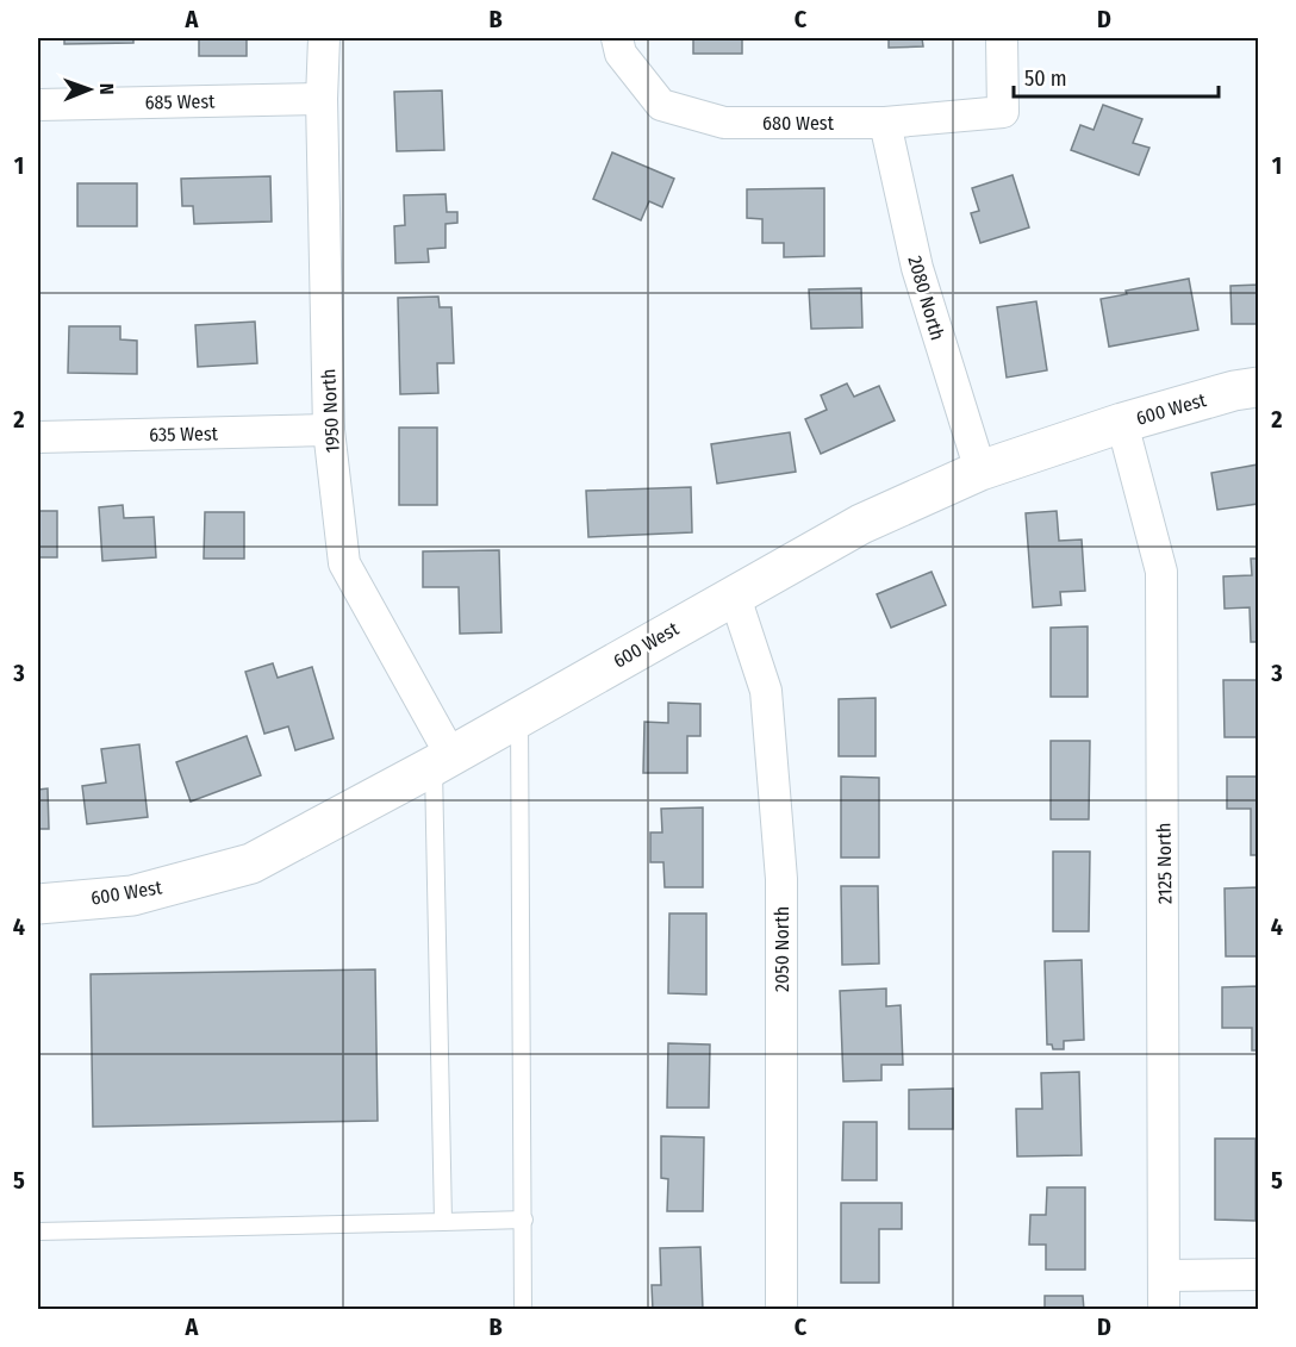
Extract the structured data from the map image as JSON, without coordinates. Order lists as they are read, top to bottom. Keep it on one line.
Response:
{"streets":{"street":["685 West","680 West","2080 North","600 West","1950 North","635 West","2125 North","2050 North"]},"crossings":[["685 West","1950 North"],["680 West","2080 North"],["2080 North","600 West"],["600 West","1950 North"],["600 West","2125 North"],["600 West","2050 North"],["1950 North","635 West"]],"scale_bar":"50 m","north":"right","grid":{"columns":["A","B","C","D"],"rows":["1","2","3","4","5"]}}
